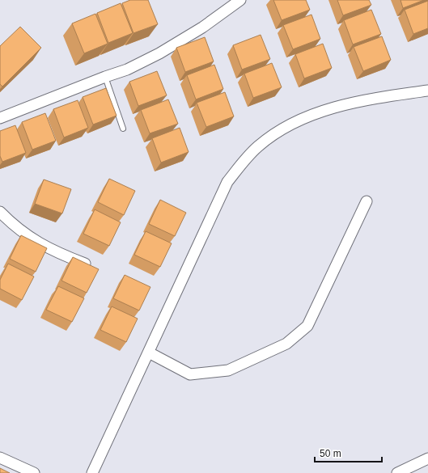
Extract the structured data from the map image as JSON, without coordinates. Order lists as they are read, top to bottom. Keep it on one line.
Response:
{"scale_bar":"50 m"}
